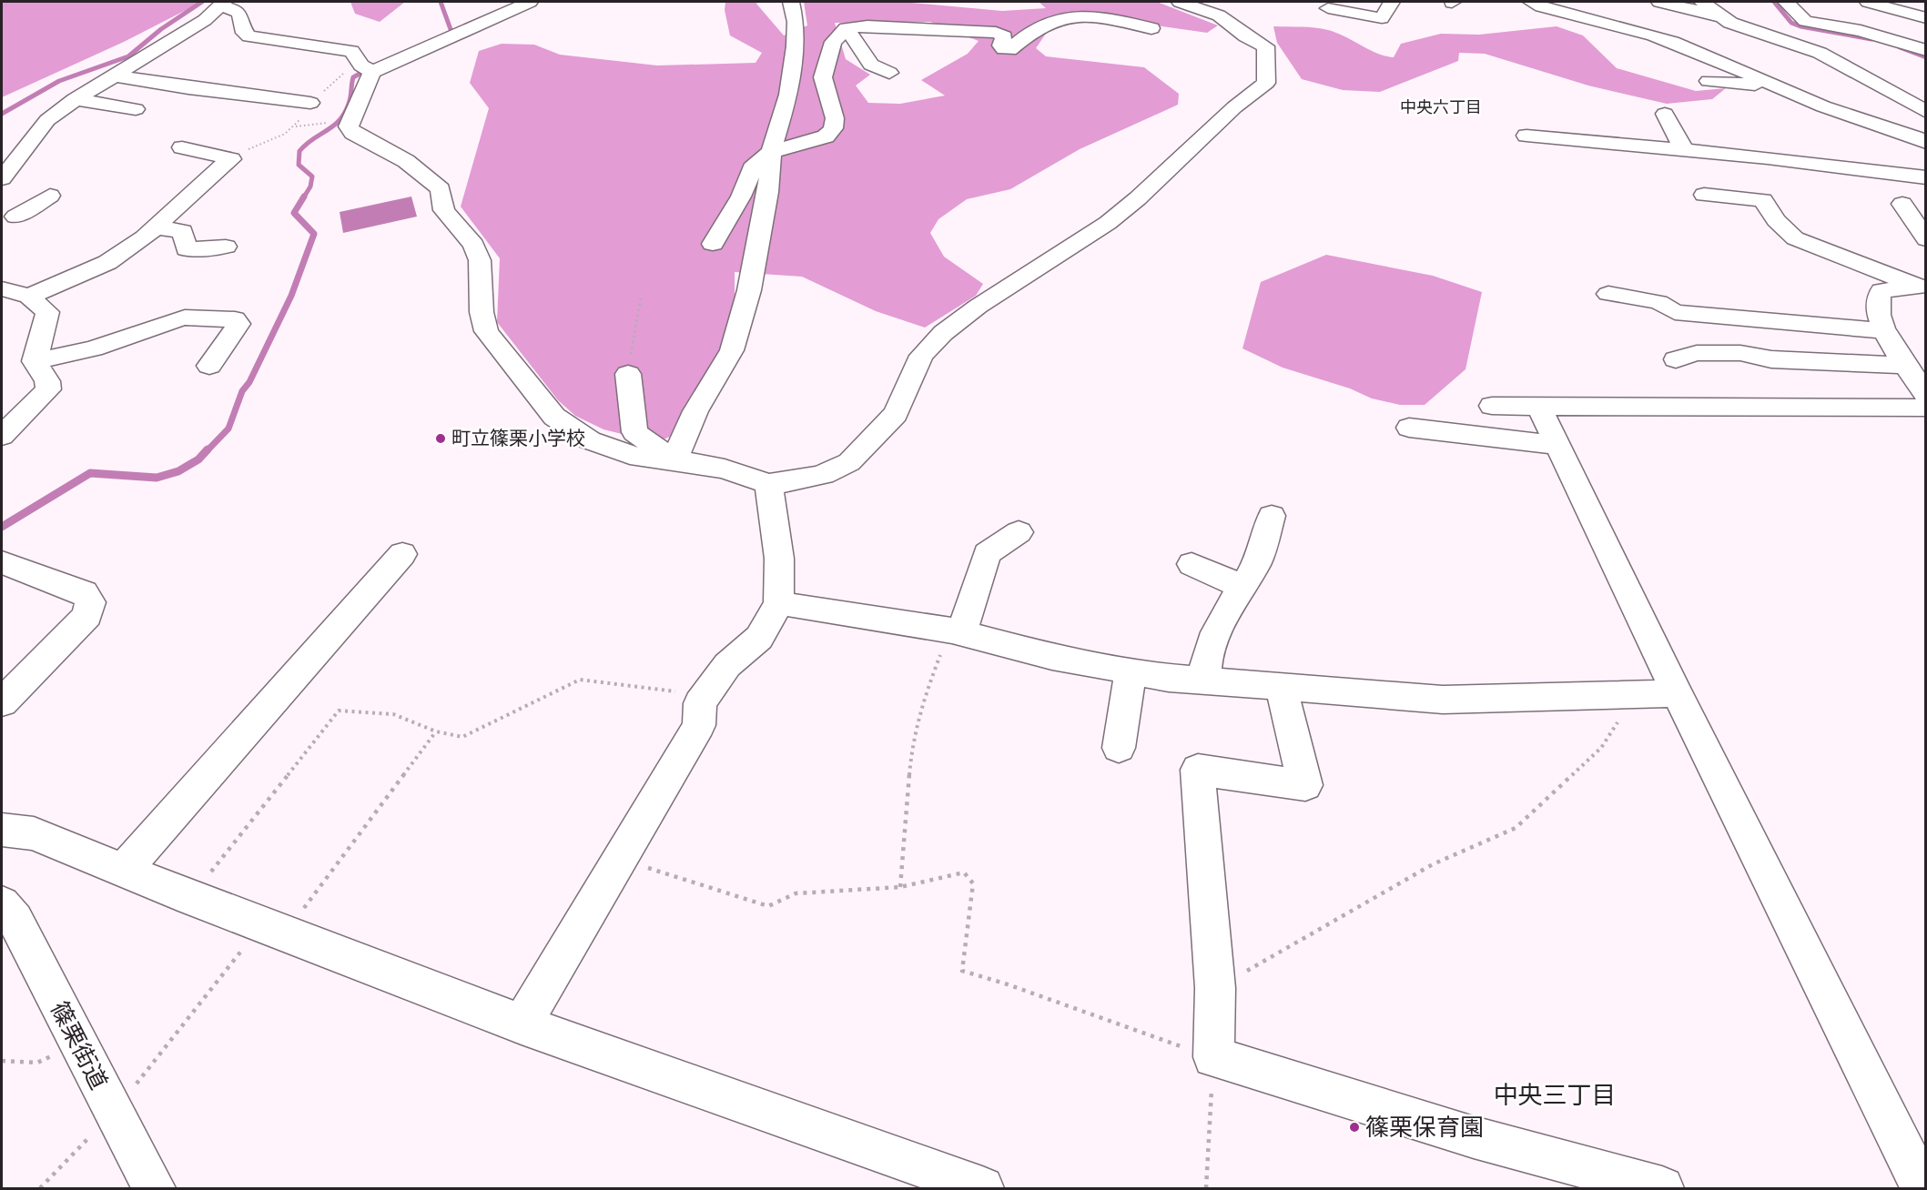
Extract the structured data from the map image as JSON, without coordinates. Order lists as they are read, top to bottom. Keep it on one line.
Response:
{"streets":{"street":["篠栗街道"]},"districts":["中央六丁目","中央三丁目"],"places":["町立篠栗小学校","篠栗保育園"]}
